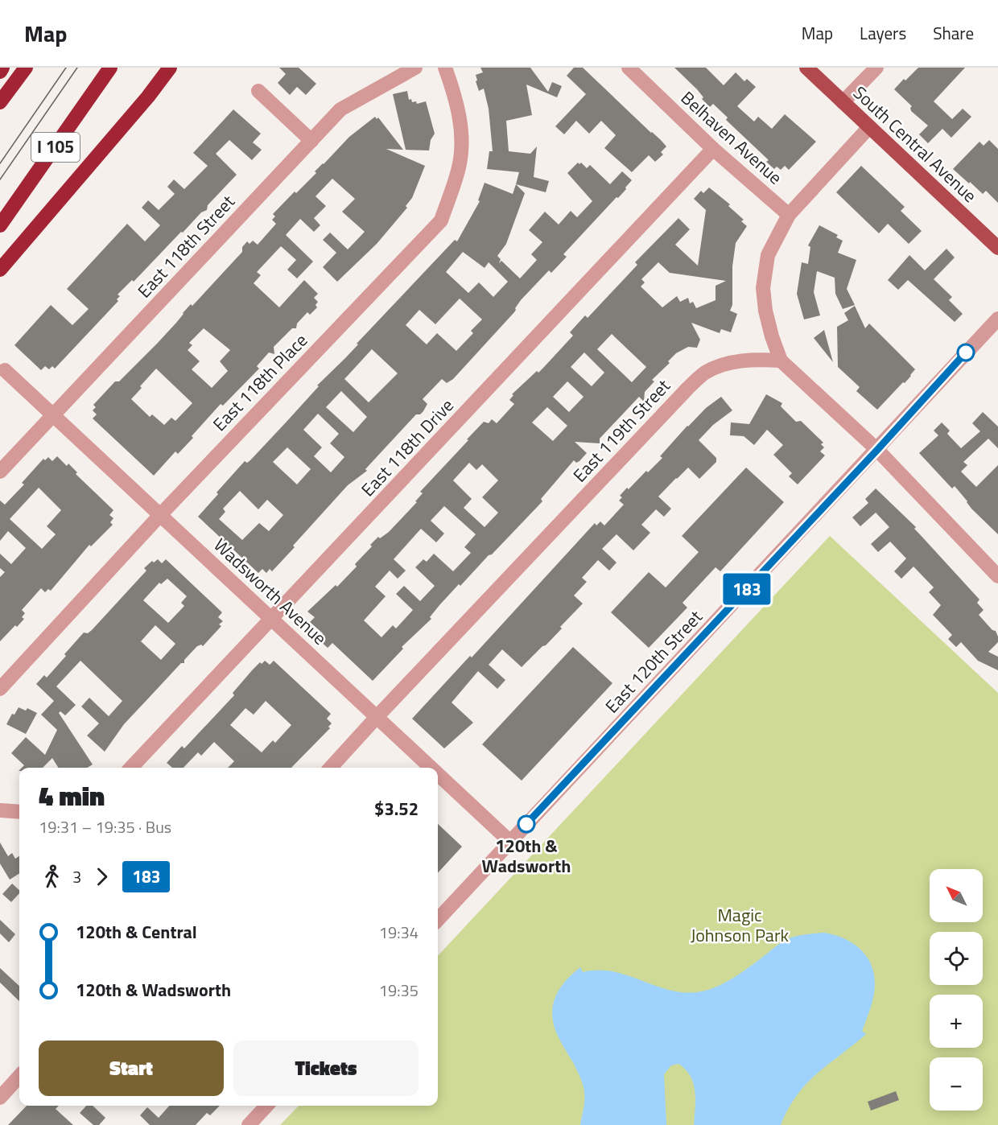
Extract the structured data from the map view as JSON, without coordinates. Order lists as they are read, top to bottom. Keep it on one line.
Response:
{"streets":{"highway":["I 105"],"main road":["South Central Avenue"],"street":["Belhaven Avenue","East 118th Street","East 118th Place","East 119th Street","East 118th Drive","Wadsworth Avenue","East 120th Street"]},"crossings":[["Belhaven Avenue","East 118th Drive"],["East 118th Street","Wadsworth Avenue"],["East 118th Place","Wadsworth Avenue"],["East 119th Street","Wadsworth Avenue"],["East 118th Drive","Wadsworth Avenue"],["Wadsworth Avenue","East 120th Street"]],"parks":["Magic Johnson Park"],"places":["120th & Wadsworth"],"lines":["bus line 183"],"north":"top left","page":{"header":"Map","nav":["Map","Layers","Share"],"on_map":"183","heading":["4 min","19:31 – 19:35 · Bus","$3.52"],"legs":["3","183"],"map_buttons":["+","−"],"list":[{"name":"120th & Central","value":"19:34"},{"name":"120th & Wadsworth","value":"19:35"}],"buttons":["Start","Tickets"]}}
